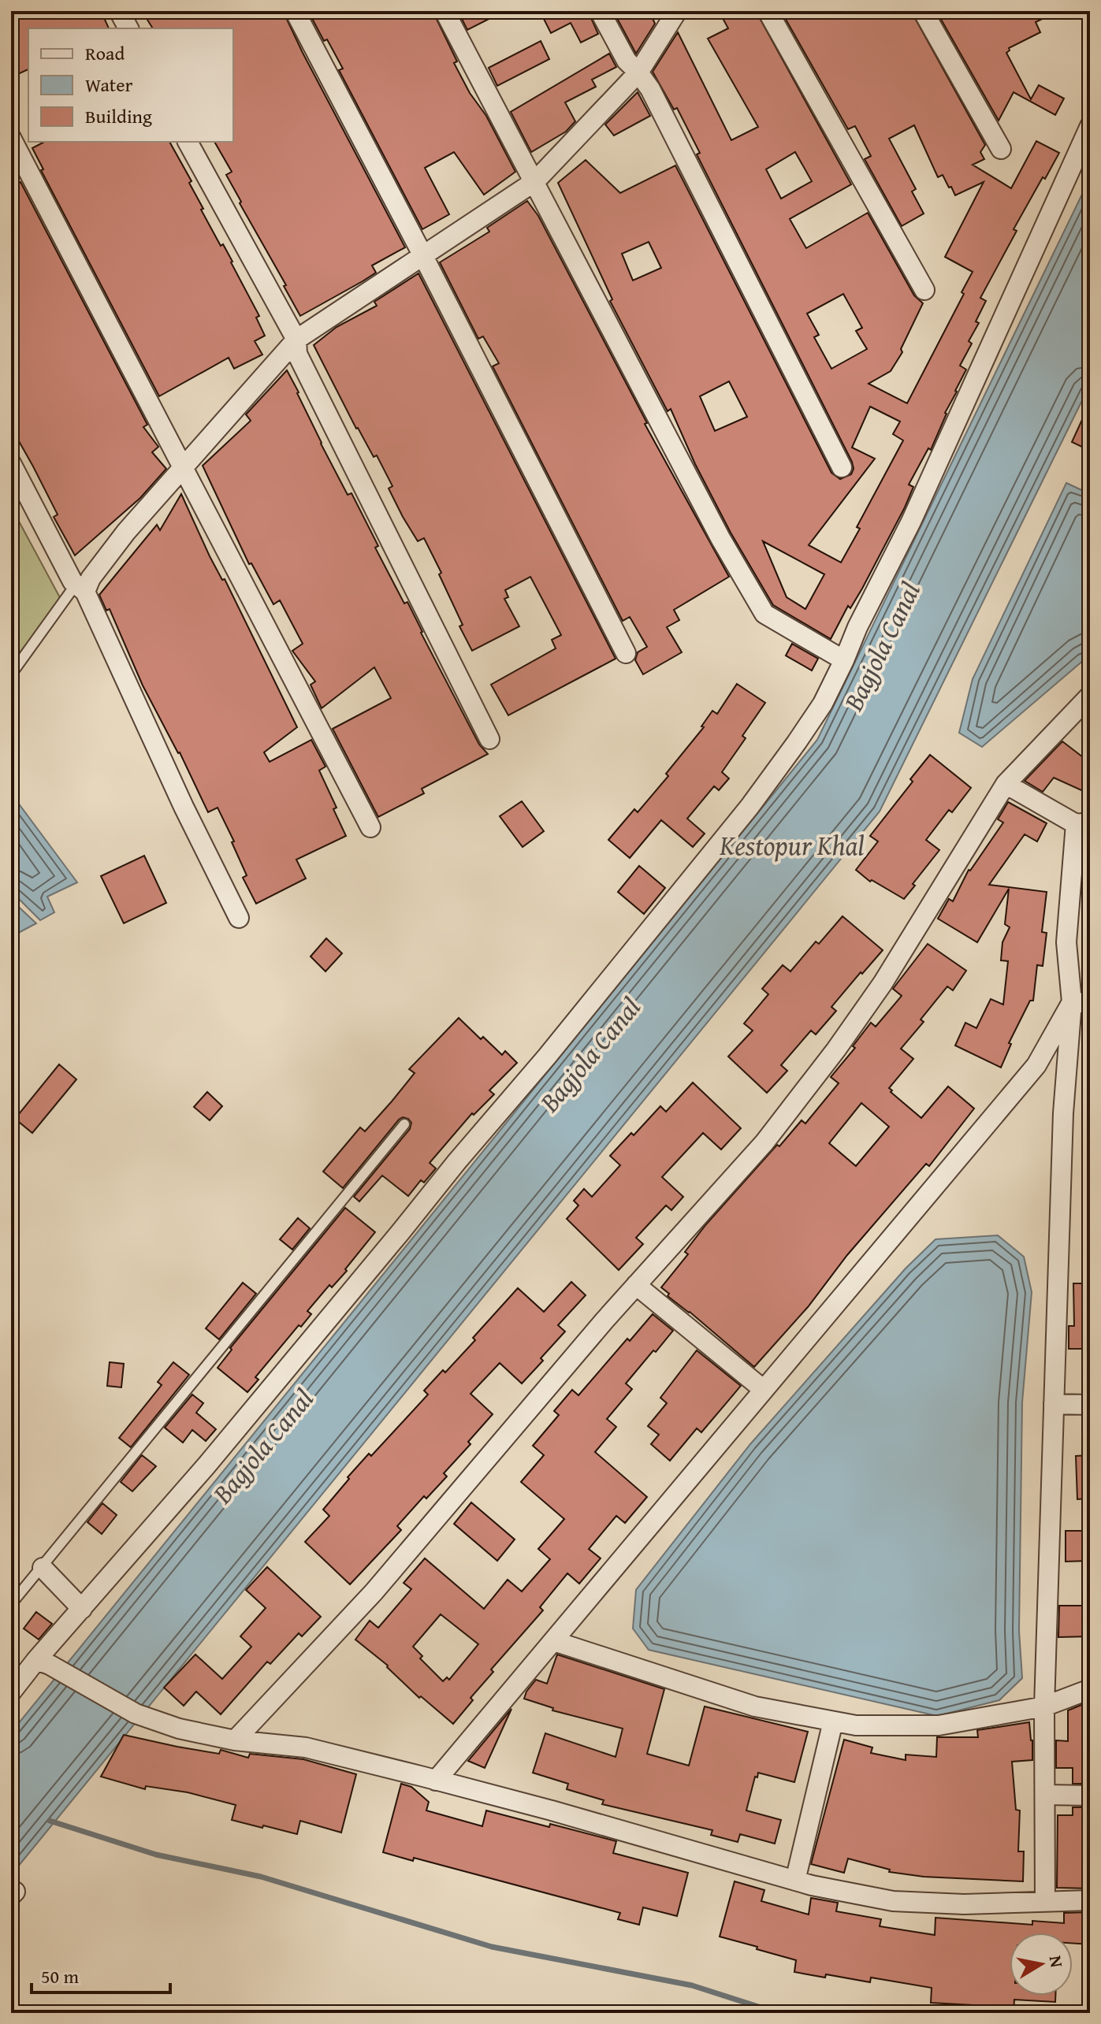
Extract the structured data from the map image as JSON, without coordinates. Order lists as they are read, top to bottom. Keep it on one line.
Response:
{"water":["Bagjola Canal","Kestopur Khal"],"legend":["Road","Water","Building"],"scale_bar":"50 m","north":"right"}
